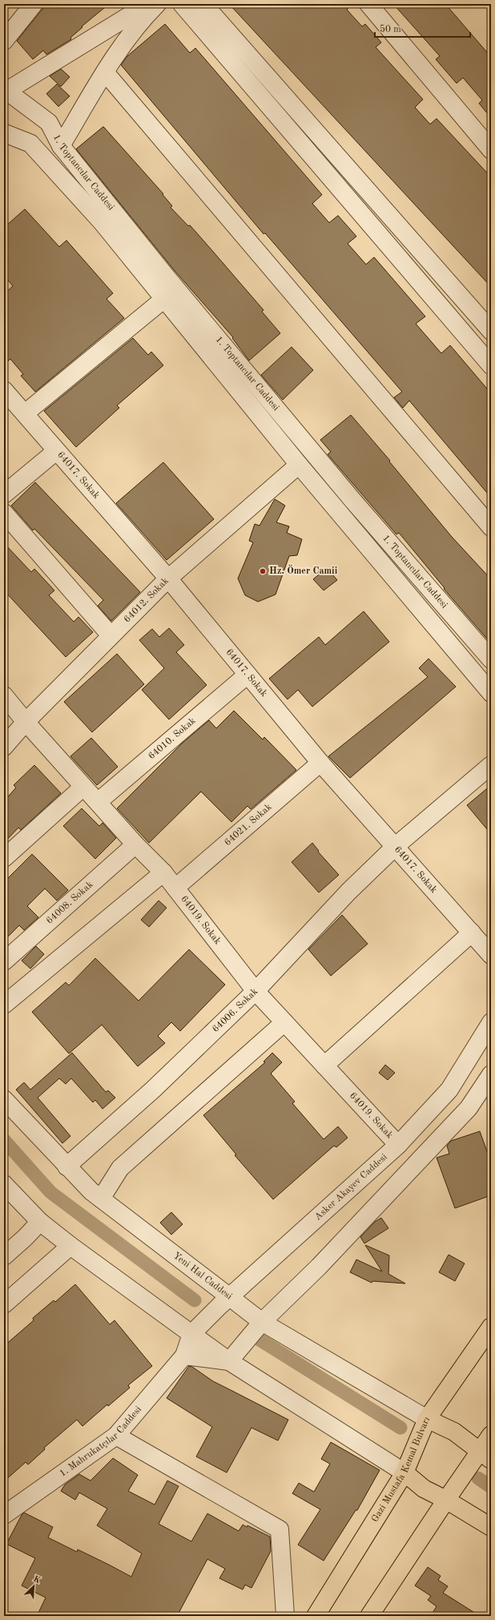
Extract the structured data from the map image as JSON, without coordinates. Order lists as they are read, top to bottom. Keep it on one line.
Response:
{"streets":{"main road":["Gazi Mustafa Kemal Bulvarı"],"street":["1. Toptancılar Caddesi","64017. Sokak","64012. Sokak","64010. Sokak","64021. Sokak","64008. Sokak","64019. Sokak","64006. Sokak","Asker Akayev Caddesi","Yeni Hal Caddesi","1. Mahrukatçılar Caddesi"]},"crossings":[["1. Toptancılar Caddesi","64012. Sokak"],["64017. Sokak","64012. Sokak"],["64017. Sokak","64010. Sokak"],["64017. Sokak","64021. Sokak"],["64017. Sokak","64006. Sokak"],["64012. Sokak","64019. Sokak"],["64010. Sokak","64019. Sokak"],["64021. Sokak","64019. Sokak"],["64008. Sokak","64019. Sokak"],["64019. Sokak","64006. Sokak"],["64019. Sokak","Asker Akayev Caddesi"],["64006. Sokak","Yeni Hal Caddesi"],["Asker Akayev Caddesi","Yeni Hal Caddesi"],["Asker Akayev Caddesi","1. Mahrukatçılar Caddesi"],["Yeni Hal Caddesi","Gazi Mustafa Kemal Bulvarı"]],"places":["Hz. Ömer Camii"],"scale_bar":"50 m","north":"top right"}
